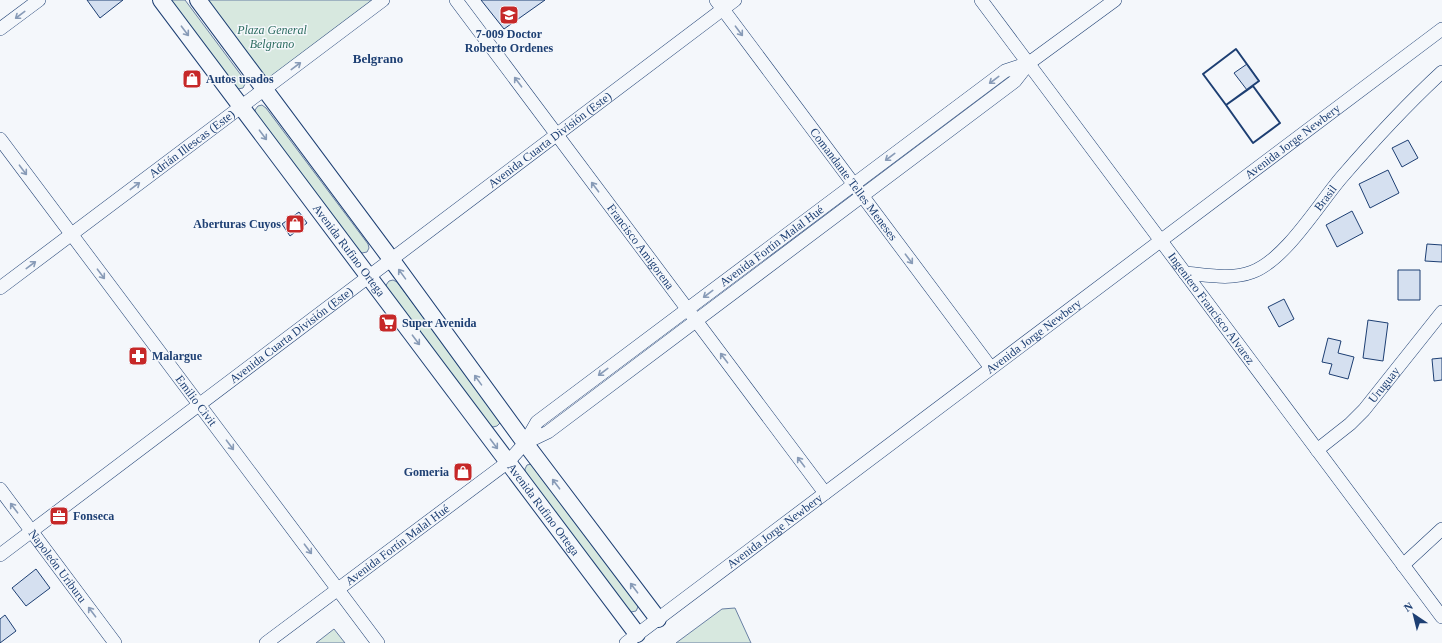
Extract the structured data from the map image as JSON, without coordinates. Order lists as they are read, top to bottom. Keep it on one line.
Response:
{"streets":{"main road":["Avenida Rufino Ortega"],"street":["Avenida Cuarta División (Este)","Avenida Jorge Newbery","Adrián Illescas (Este)","Comandante Telles Meneses","Brasil","Avenida Fortín Malal Hué","Francisco Amigorena","Ingeniero Francisco Alvarez","Uruguay","Emilio Civit","Napoleón Uriburu"]},"crossings":[["Avenida Cuarta División (Este)","Comandante Telles Meneses"],["Avenida Cuarta División (Este)","Francisco Amigorena"],["Avenida Cuarta División (Este)","Avenida Rufino Ortega"],["Avenida Cuarta División (Este)","Emilio Civit"],["Avenida Cuarta División (Este)","Napoleón Uriburu"],["Avenida Jorge Newbery","Comandante Telles Meneses"],["Avenida Jorge Newbery","Francisco Amigorena"],["Avenida Jorge Newbery","Avenida Rufino Ortega"],["Avenida Jorge Newbery","Ingeniero Francisco Alvarez"],["Adrián Illescas (Este)","Avenida Rufino Ortega"],["Adrián Illescas (Este)","Emilio Civit"],["Comandante Telles Meneses","Avenida Fortín Malal Hué"],["Brasil","Ingeniero Francisco Alvarez"],["Avenida Fortín Malal Hué","Francisco Amigorena"],["Avenida Fortín Malal Hué","Avenida Rufino Ortega"],["Avenida Fortín Malal Hué","Ingeniero Francisco Alvarez"],["Avenida Fortín Malal Hué","Emilio Civit"],["Ingeniero Francisco Alvarez","Uruguay"]],"one_way":["Adrián Illescas (Este)","Comandante Telles Meneses","Francisco Amigorena","Emilio Civit","Napoleón Uriburu"],"districts":["Belgrano"],"parks":["Plaza General Belgrano"],"places":{"school or university":["7-009 Doctor Roberto Ordenes"],"shop":["Autos usados","Aberturas Cuyos","Gomeria"],"supermarket":["Super Avenida"],"pharmacy":["Malargue"],"office":["Fonseca"]},"north":"top left"}
